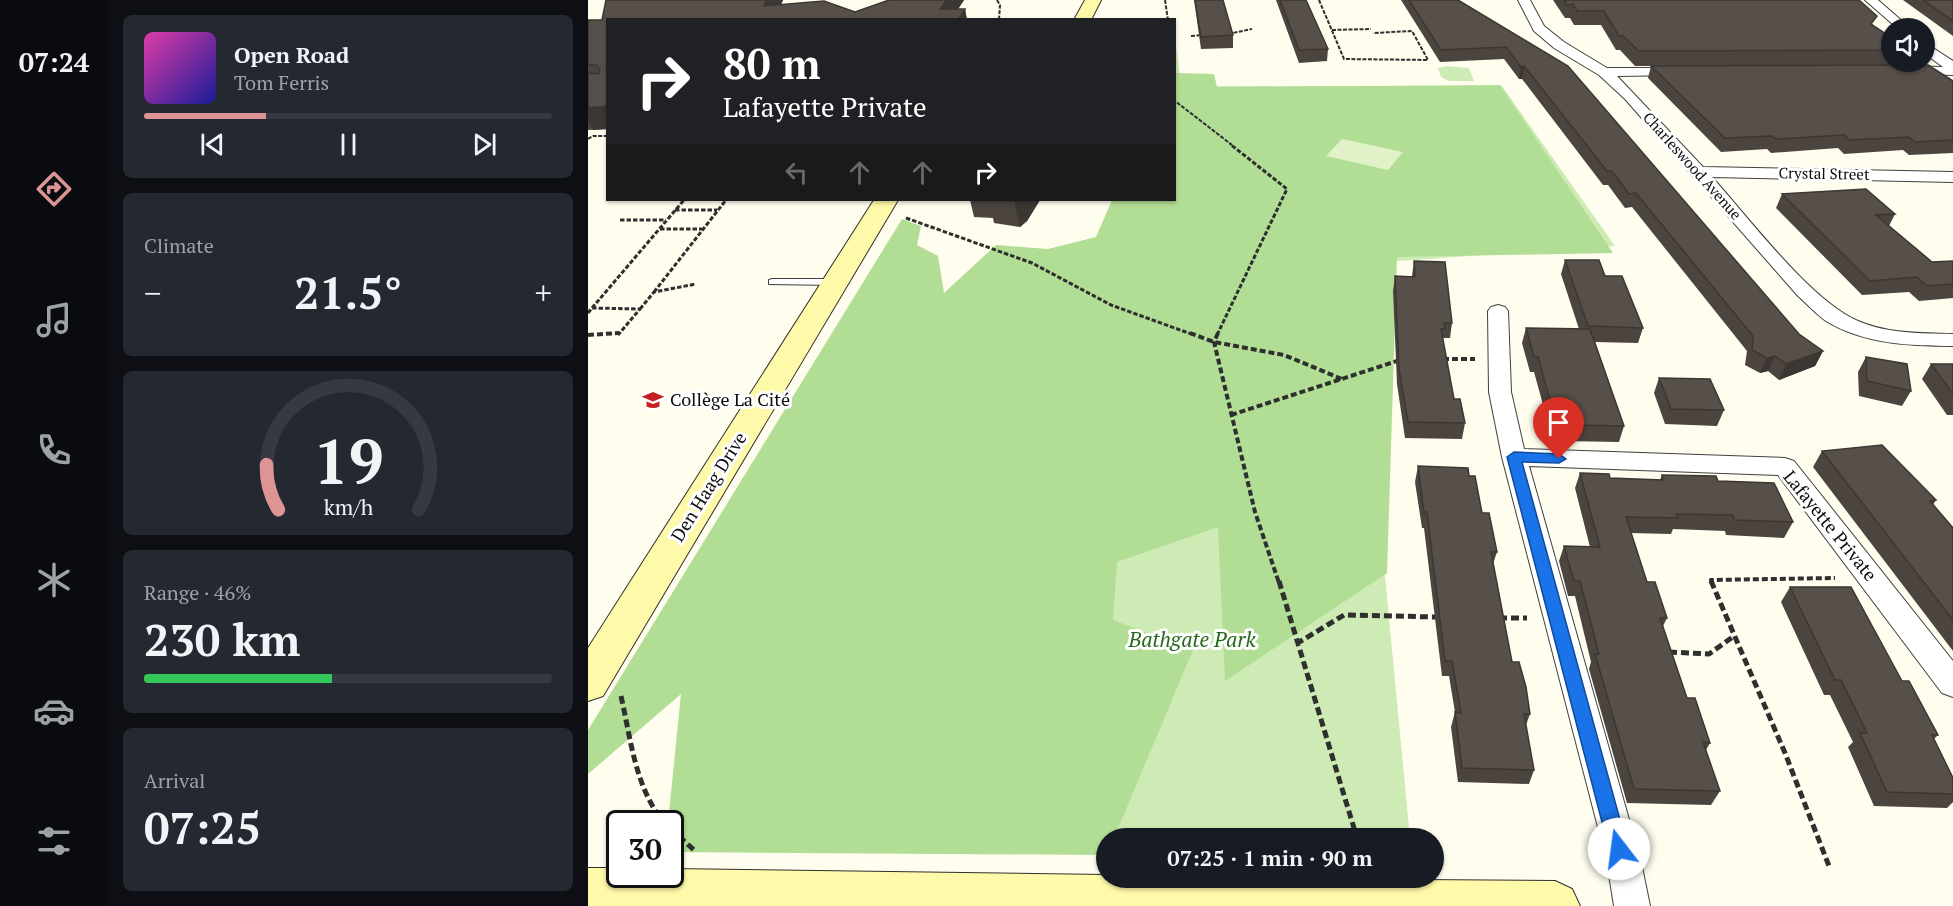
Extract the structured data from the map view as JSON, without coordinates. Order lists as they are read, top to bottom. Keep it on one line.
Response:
{"streets":{"street":["Charleswood Avenue","Crystal Street","Den Haag Drive","Lafayette Private"]},"crossings":[["Charleswood Avenue","Crystal Street"]],"parks":["Bathgate Park"],"places":{"school or university":["Collège La Cité"]},"page":{"tabs":"07:24","turn":["80 m","Lafayette Private"],"song":["Open Road","Tom Ferris"],"tile":["Climate",["Range · 46%","230 km"],["Arrival","07:25"]],"heat":["−","21.5°","+"],"limit":"30","trip":"07:25 · 1 min · 90 m","gauge":["19","km/h"]}}
